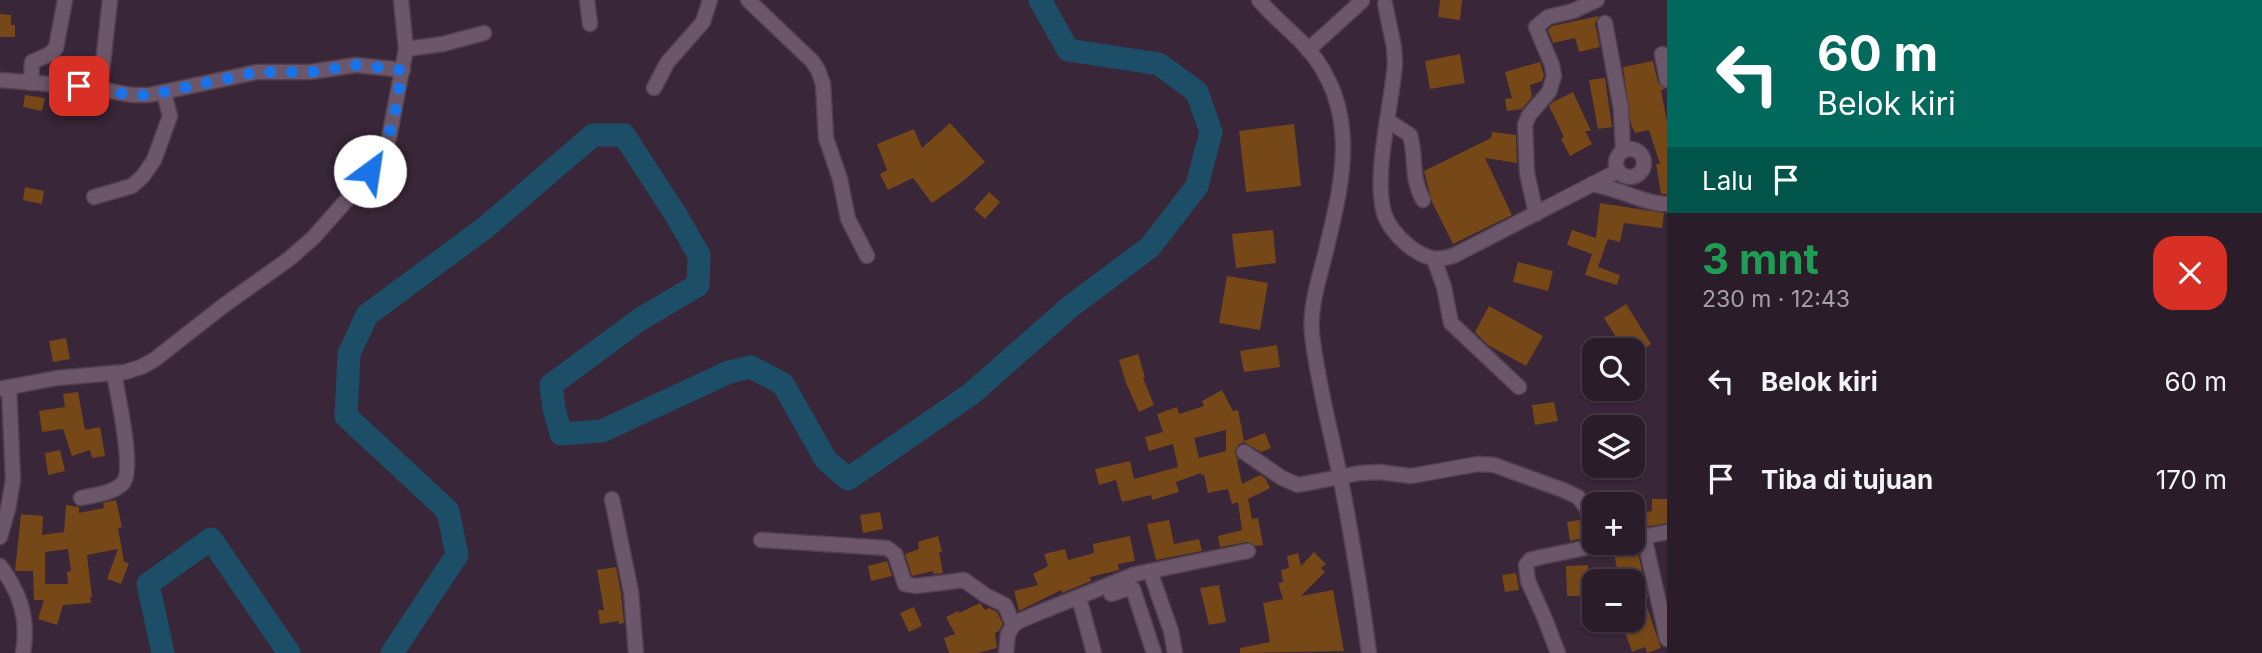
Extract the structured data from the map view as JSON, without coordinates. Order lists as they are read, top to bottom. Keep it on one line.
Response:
{"page":{"turn":["60 m","Belok kiri"],"then":"Lalu","heading":["3 mnt","230 m · 12:43"],"list":[{"name":"Belok kiri","value":"60 m"},{"name":"Tiba di tujuan","value":"170 m"}],"map_buttons":["+","−"]}}
